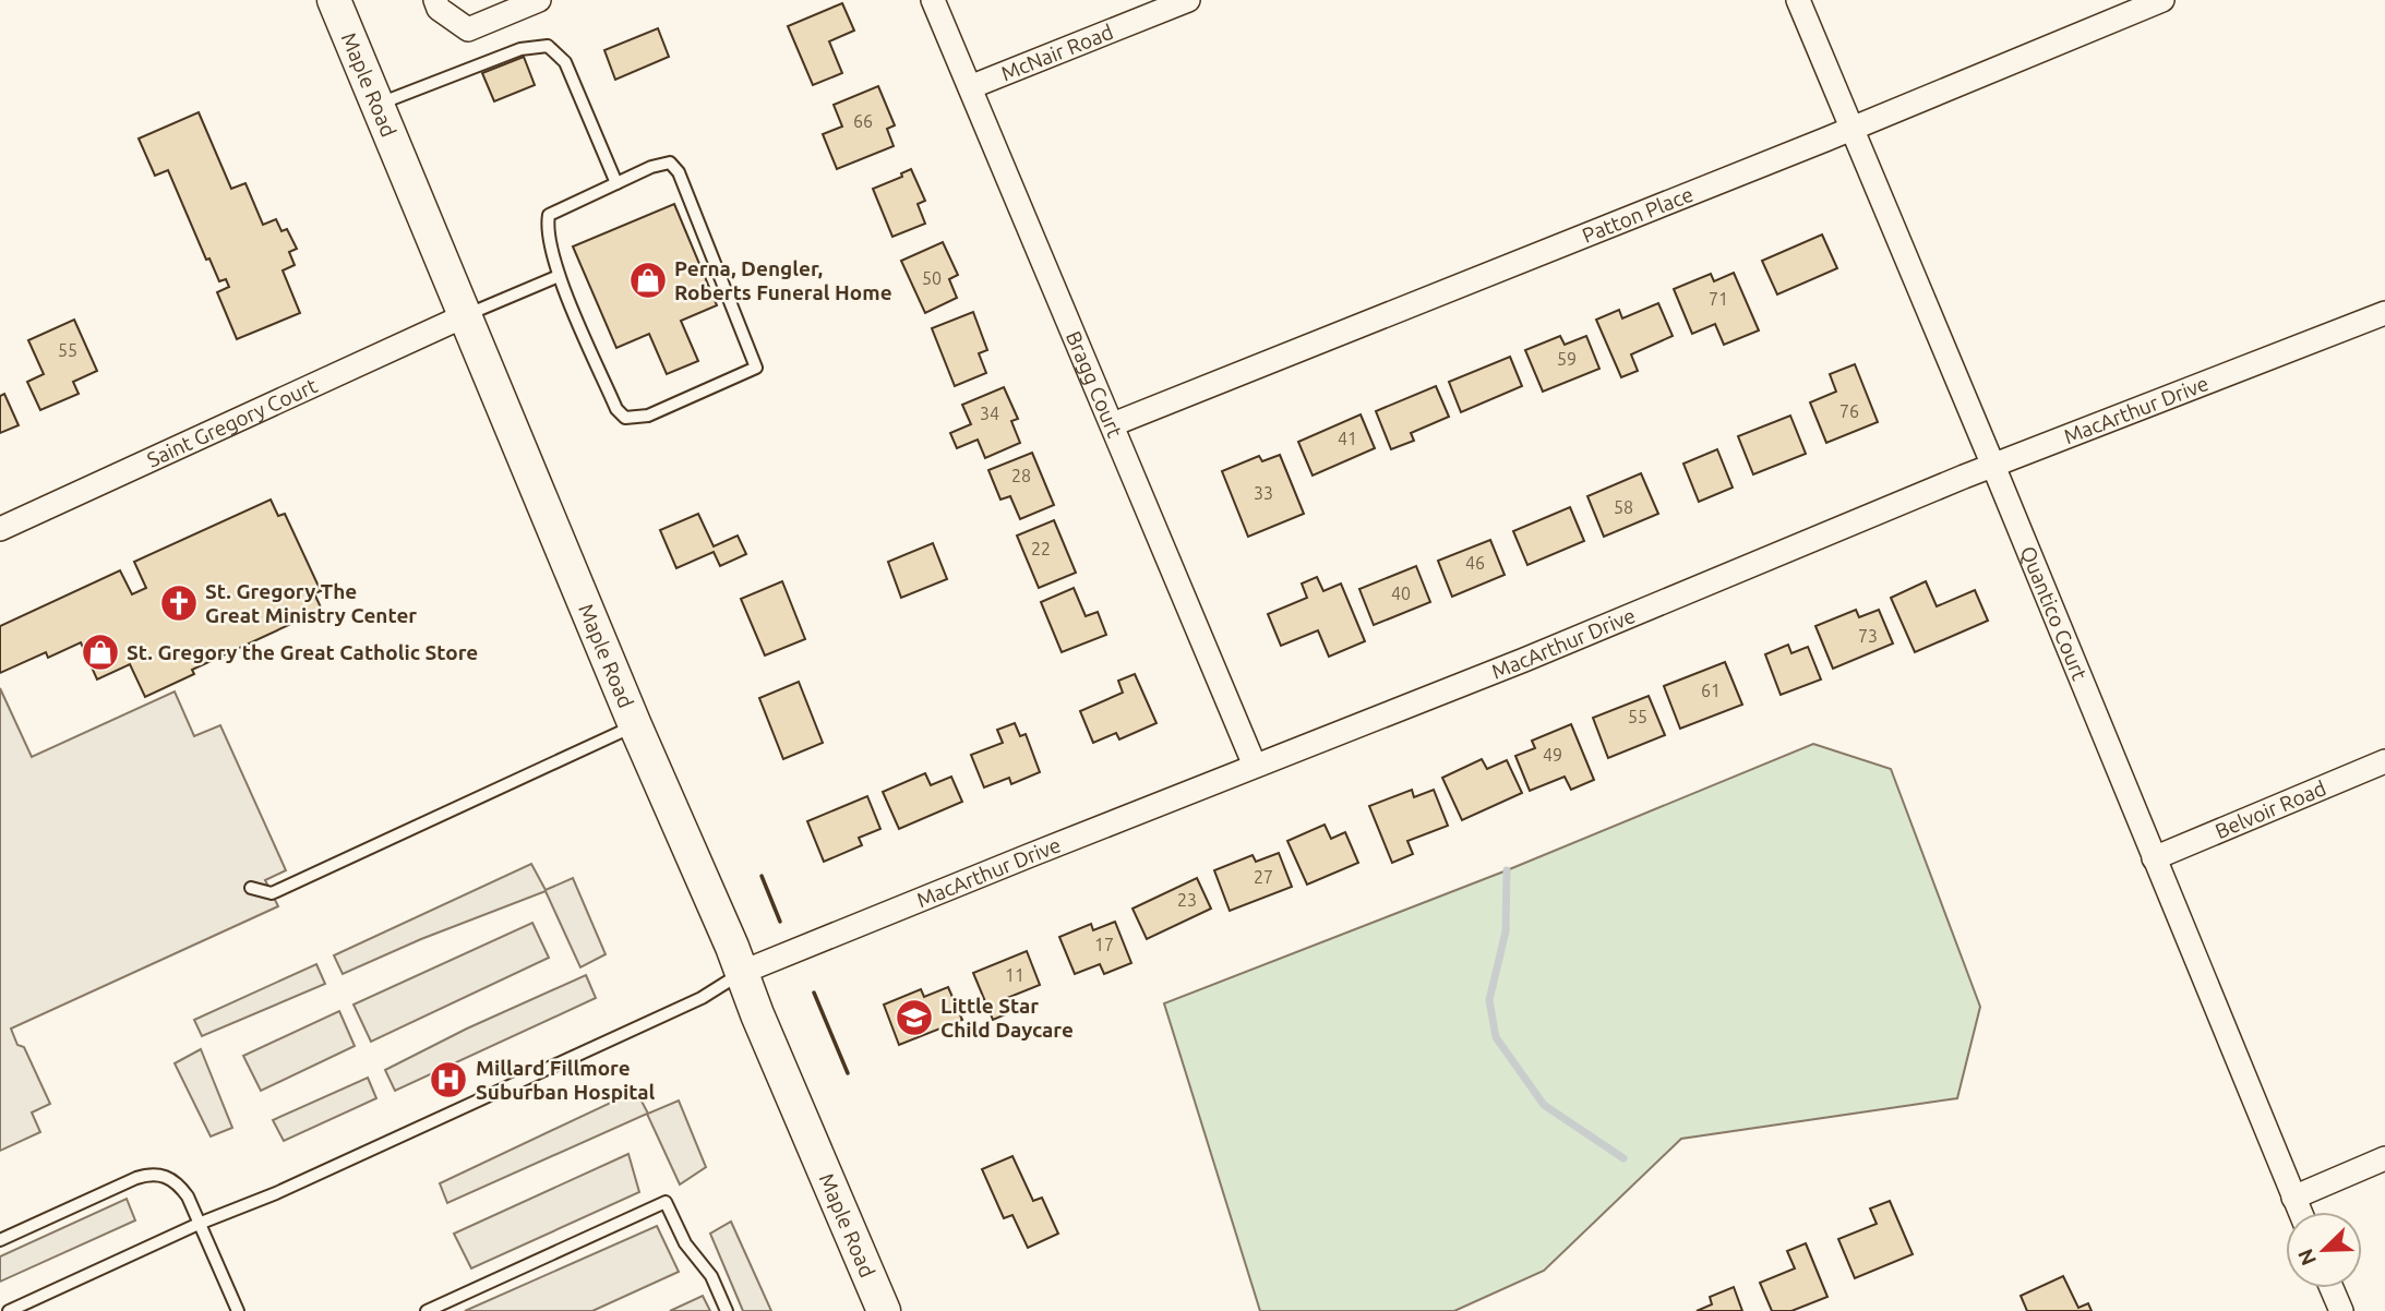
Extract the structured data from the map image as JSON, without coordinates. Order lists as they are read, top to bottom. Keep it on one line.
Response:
{"streets":{"main road":["Maple Road"],"street":["McNair Road","Patton Place","Bragg Court","MacArthur Drive","Saint Gregory Court","Quantico Court","Belvoir Road"]},"crossings":[["McNair Road","Bragg Court"],["Maple Road","MacArthur Drive"],["Maple Road","Saint Gregory Court"],["Patton Place","Bragg Court"],["Patton Place","Quantico Court"],["Bragg Court","MacArthur Drive"],["MacArthur Drive","Quantico Court"],["Quantico Court","Belvoir Road"]],"places":{"shop":["Perna, Dengler, Roberts Funeral Home","St. Gregory the Great Catholic Store"],"church":["St. Gregory The Great Ministry Center"],"school or university":["Little Star Child Daycare"],"hospital":["Millard Fillmore Suburban Hospital"]},"house_numbers":["66","50","71","55","59","76","34","41","28","33","58","22","46","40","73","61","55","49","27","23","17","11"],"north":"bottom left"}
